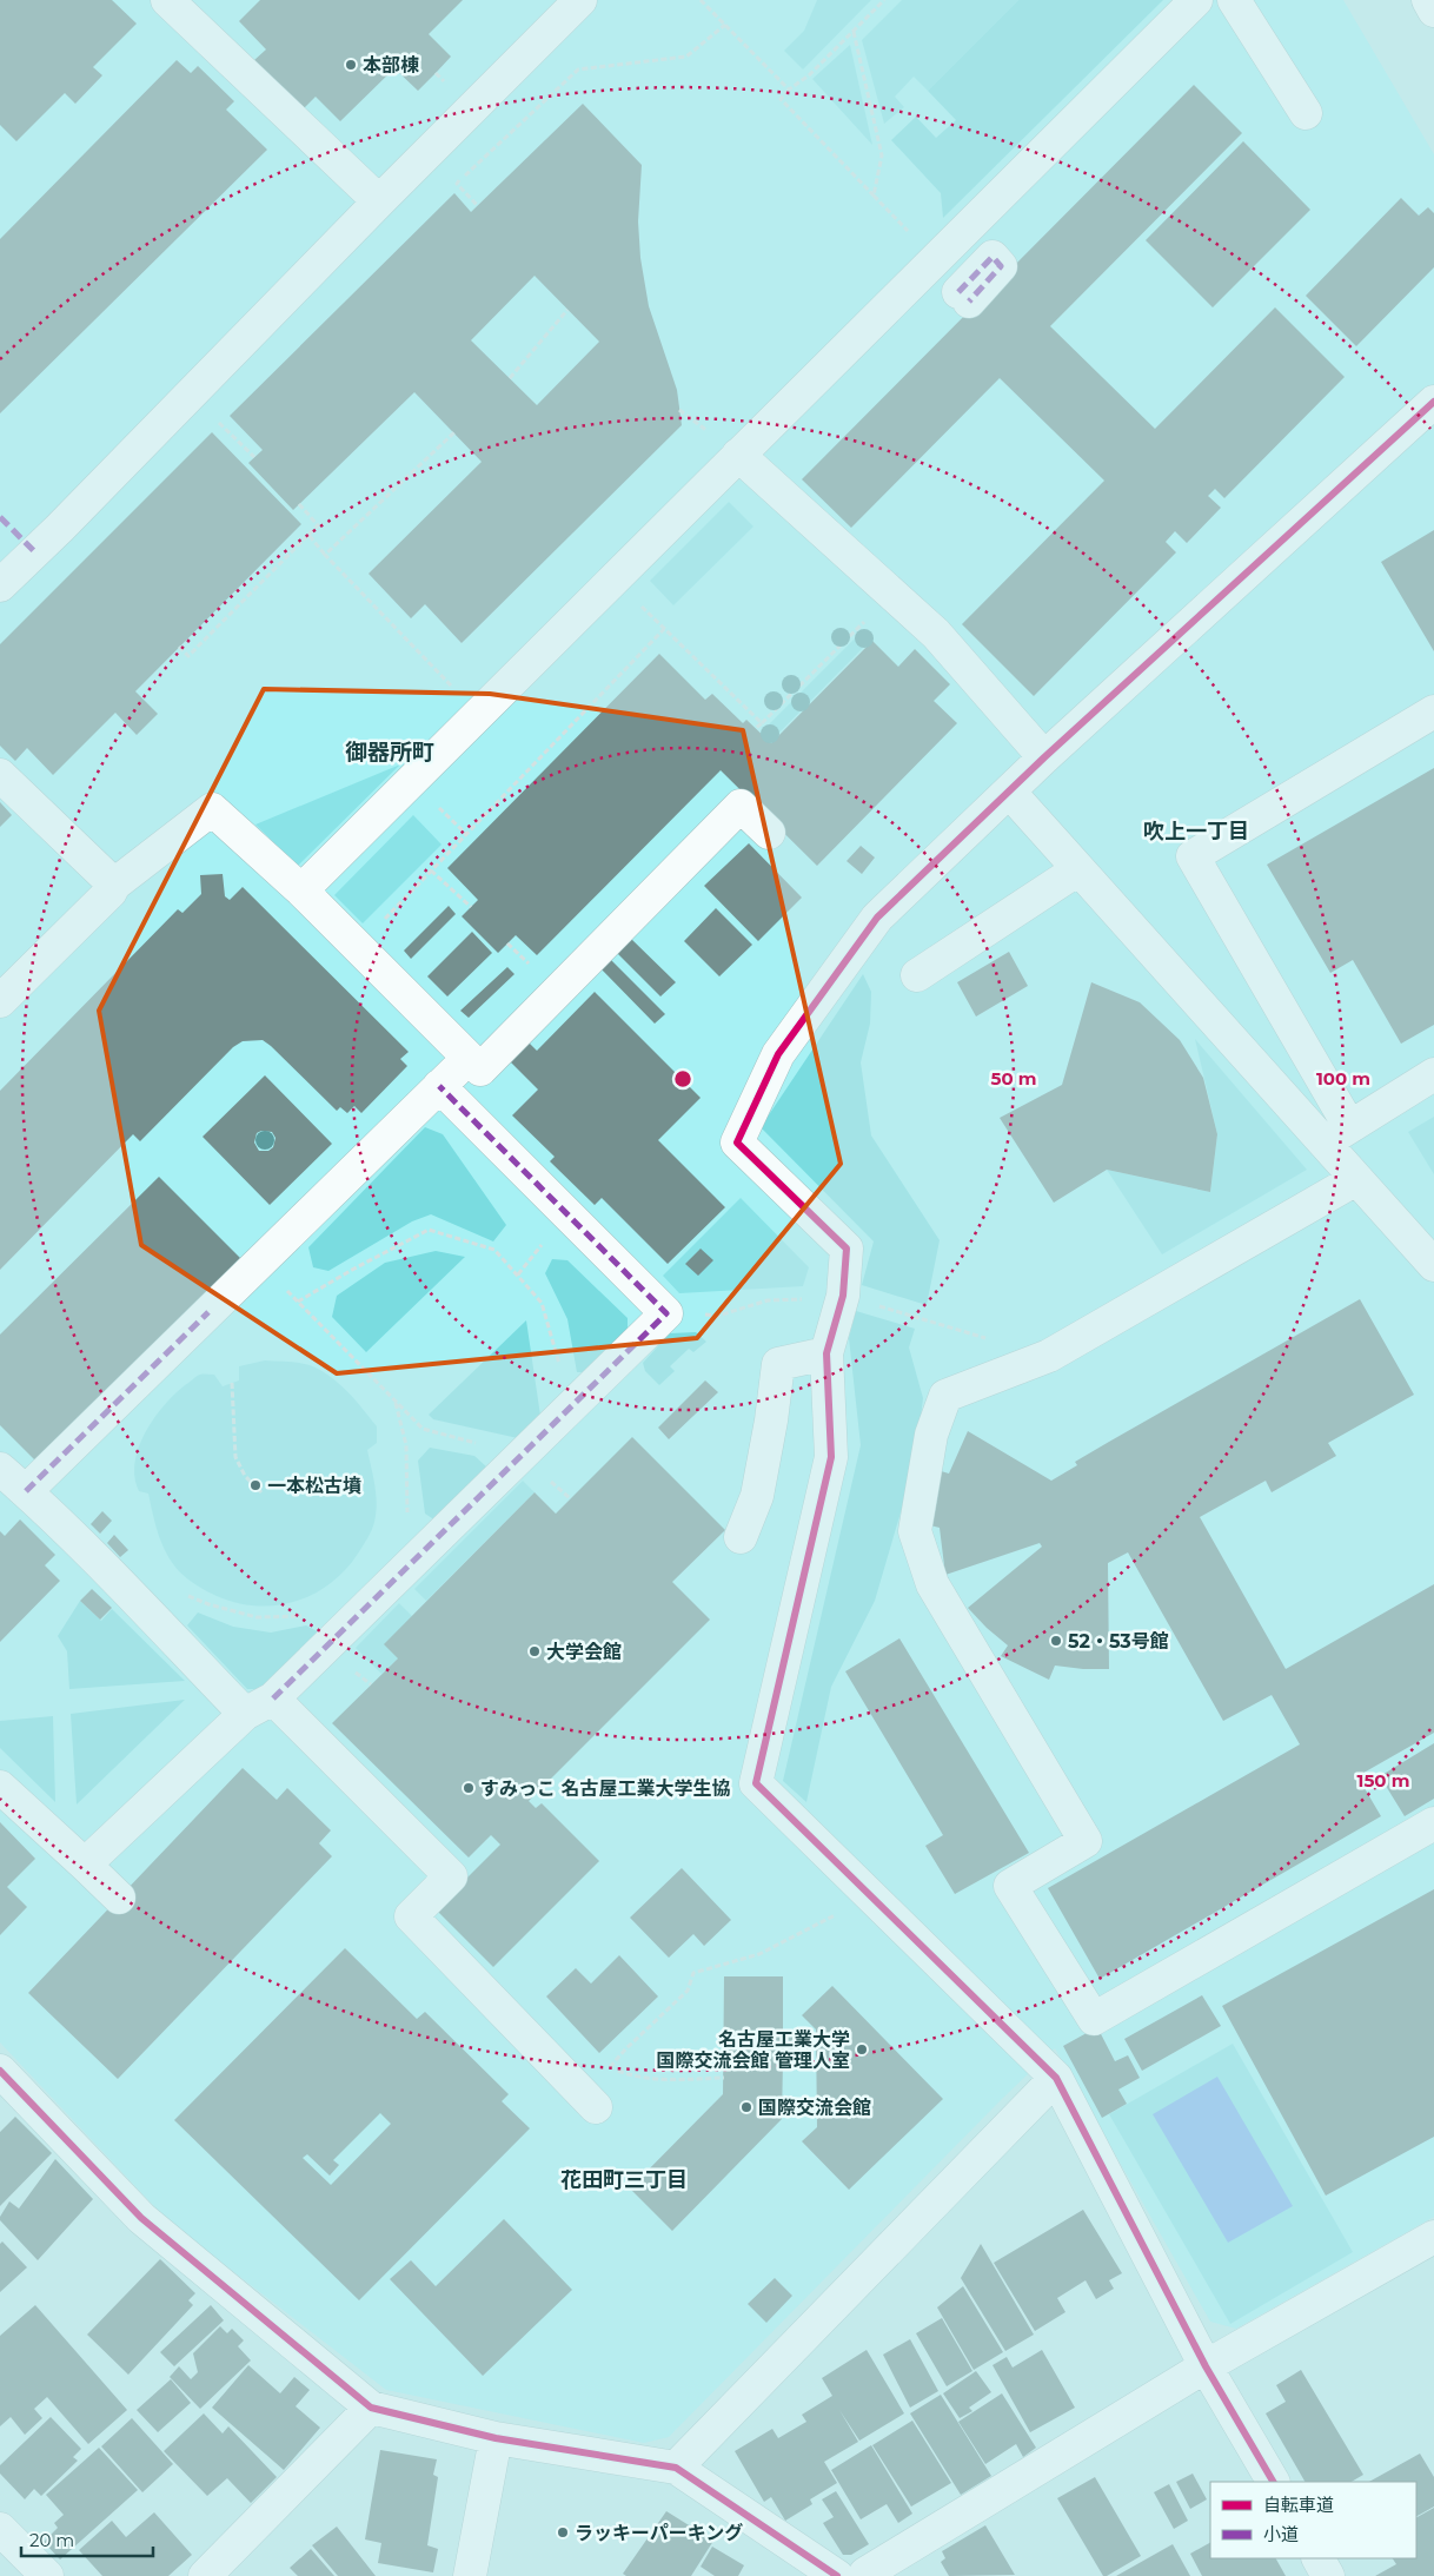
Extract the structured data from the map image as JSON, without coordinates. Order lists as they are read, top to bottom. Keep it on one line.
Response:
{"districts":["御器所町","吹上一丁目","花田町三丁目"],"places":["本部棟","一本松古墳","52・53号館","大学会館","すみっこ 名古屋工業大学生協","名古屋工業大学 国際交流会館 管理人室","国際交流会館","ラッキーパーキング"],"legend":["自転車道","小道"],"scale_bar":"20 m","rings":["50 m","100 m","150 m"]}
